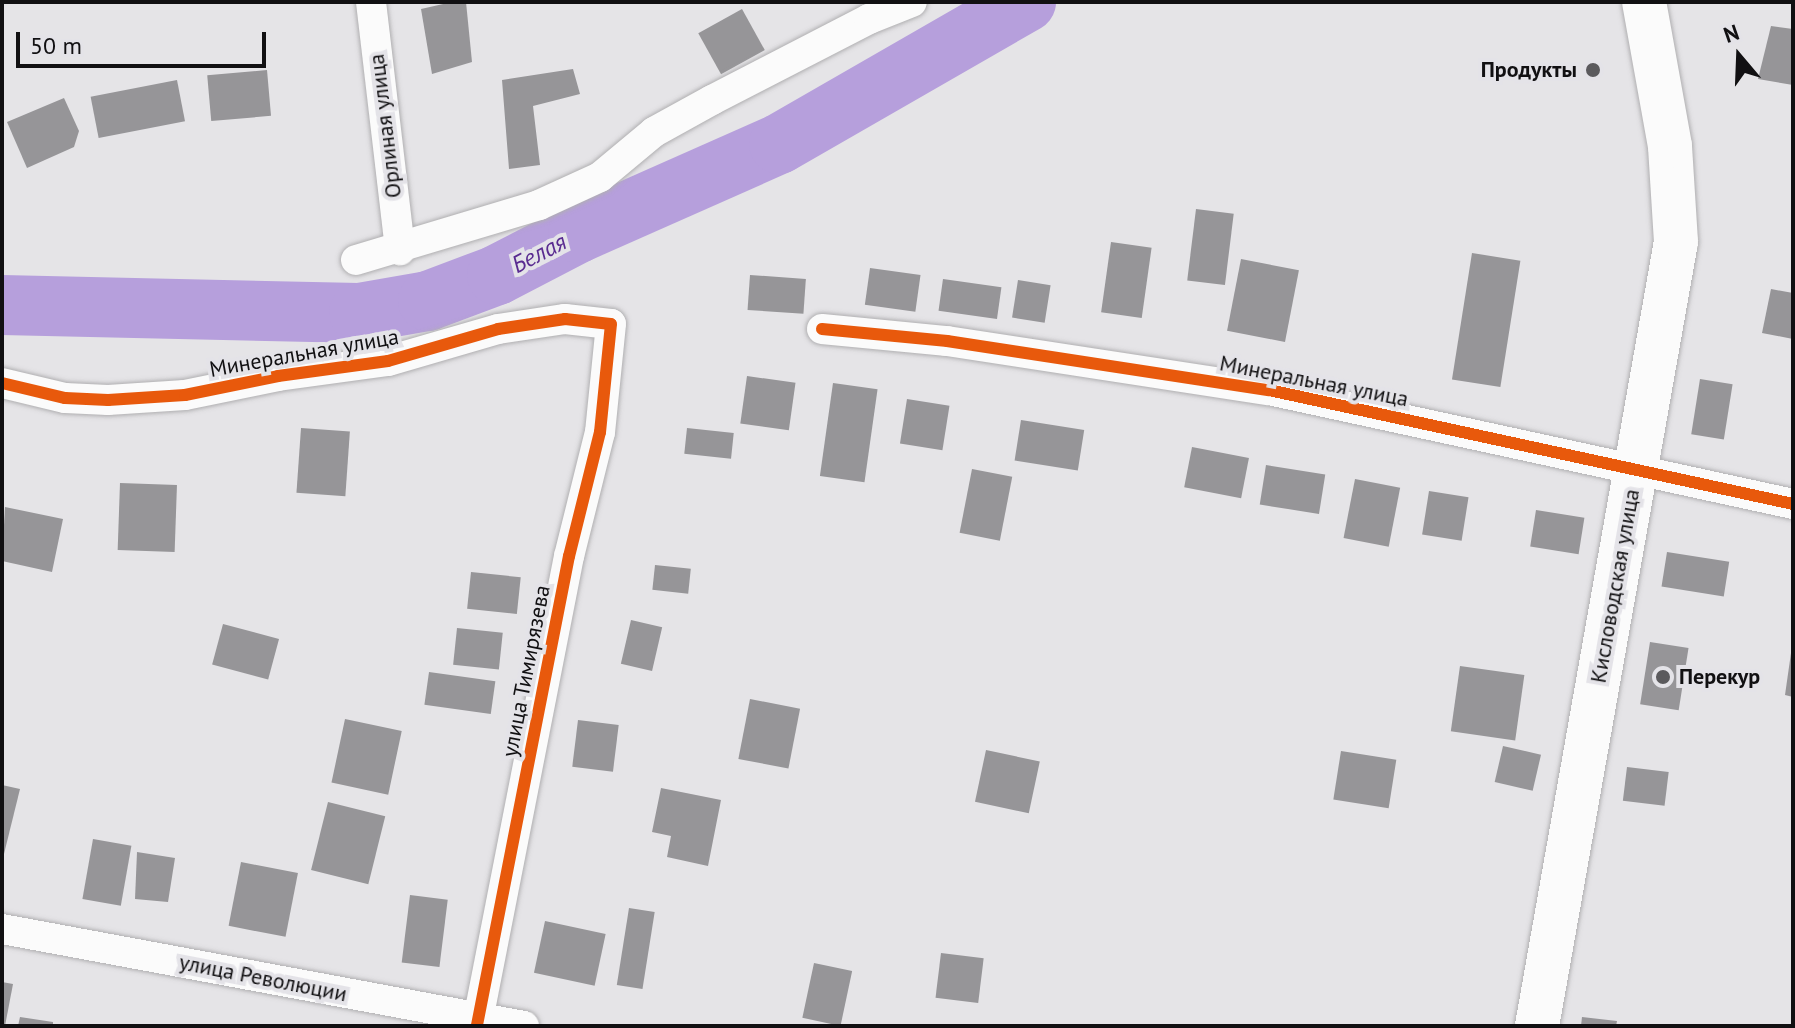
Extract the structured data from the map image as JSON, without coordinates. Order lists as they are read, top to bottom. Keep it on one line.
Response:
{"streets":{"main road":["Кисловодская улица"],"street":["Орлиная улица","Минеральная улица","улица Тимирязева","улица Революции"]},"crossings":[["Минеральная улица","Кисловодская улица"],["Минеральная улица","улица Тимирязева"],["улица Тимирязева","улица Революции"]],"water":["Белая"],"places":["Продукты","Перекур"],"scale_bar":"50 m","north":"top"}
